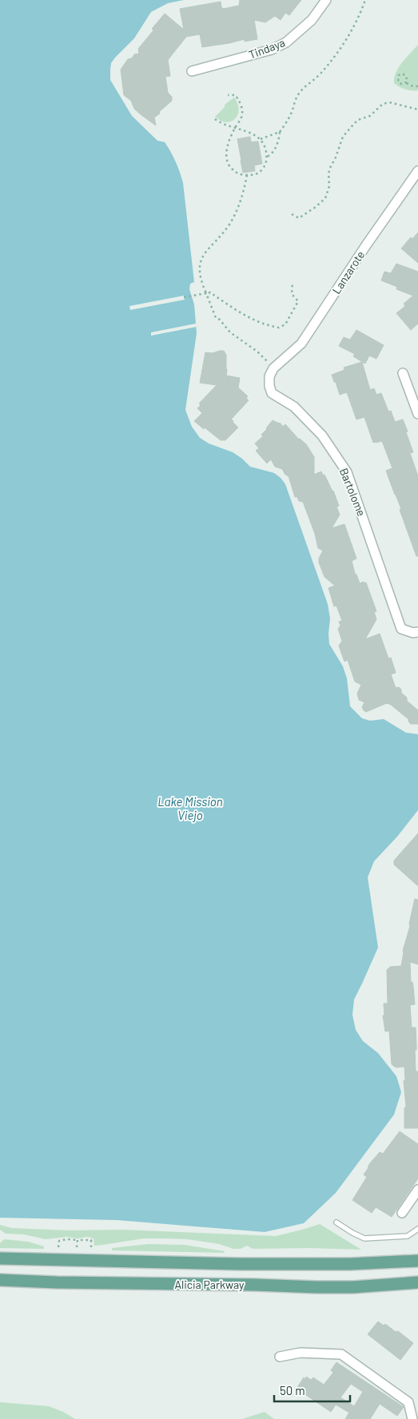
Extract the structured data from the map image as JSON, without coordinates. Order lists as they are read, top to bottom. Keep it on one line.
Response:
{"streets":{"main road":["Alicia Parkway"],"street":["Tindaya","Lanzarote","Bartolome"]},"crossings":[["Lanzarote","Bartolome"]],"water":["Lake Mission Viejo"],"scale_bar":"50 m"}
